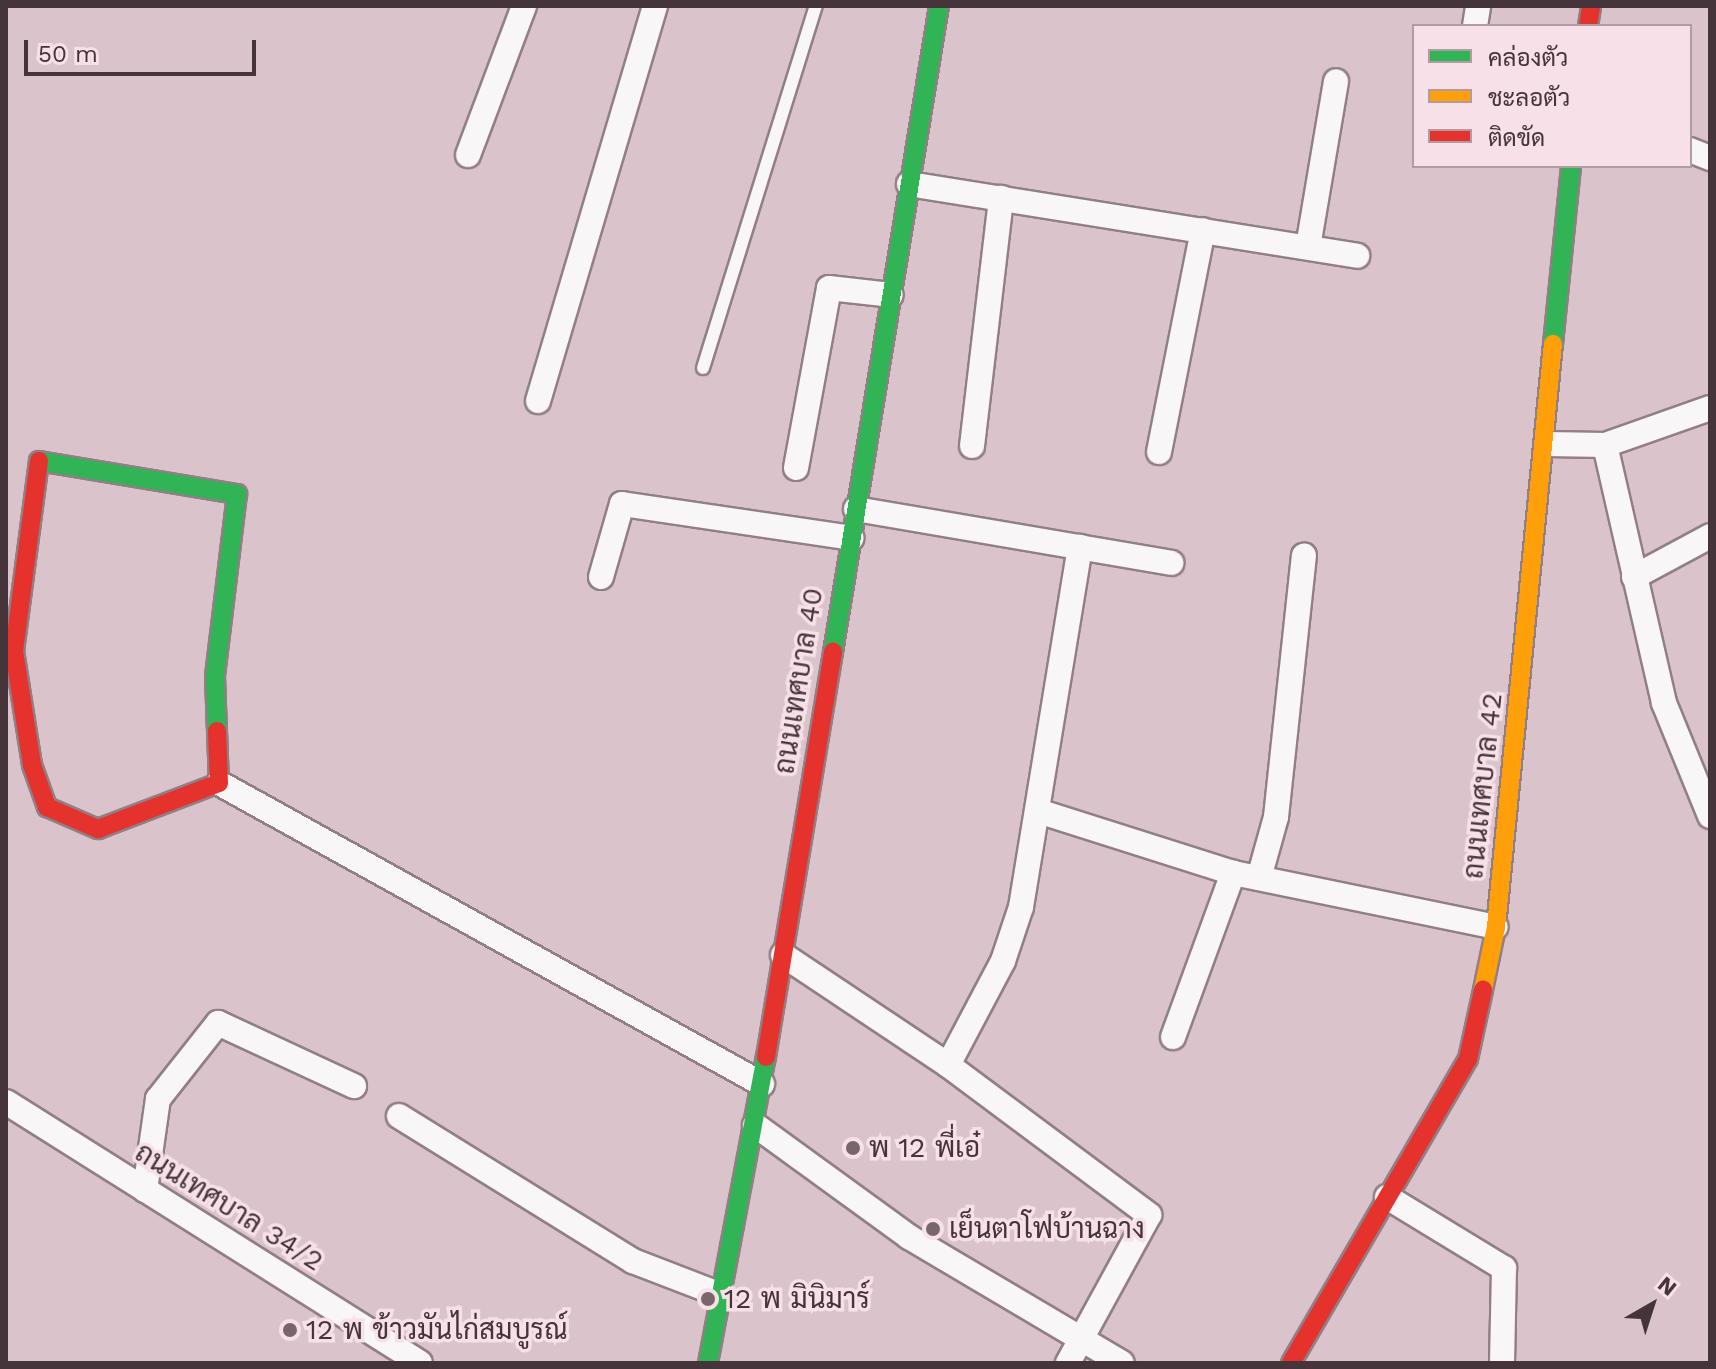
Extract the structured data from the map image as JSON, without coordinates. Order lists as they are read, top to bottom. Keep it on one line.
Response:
{"streets":{"street":["ถนนเทศบาล 40","ถนนเทศบาล 42","ถนนเทศบาล 34/2"]},"places":["พ 12 พี่เอ๋","เย็นตาโฟบ้านฉาง","12 พ มินิมาร์","12 พ ข้าวมันไก่สมบูรณ์"],"legend":["คล่องตัว","ชะลอตัว","ติดขัด"],"scale_bar":"50 m","north":"top right"}
